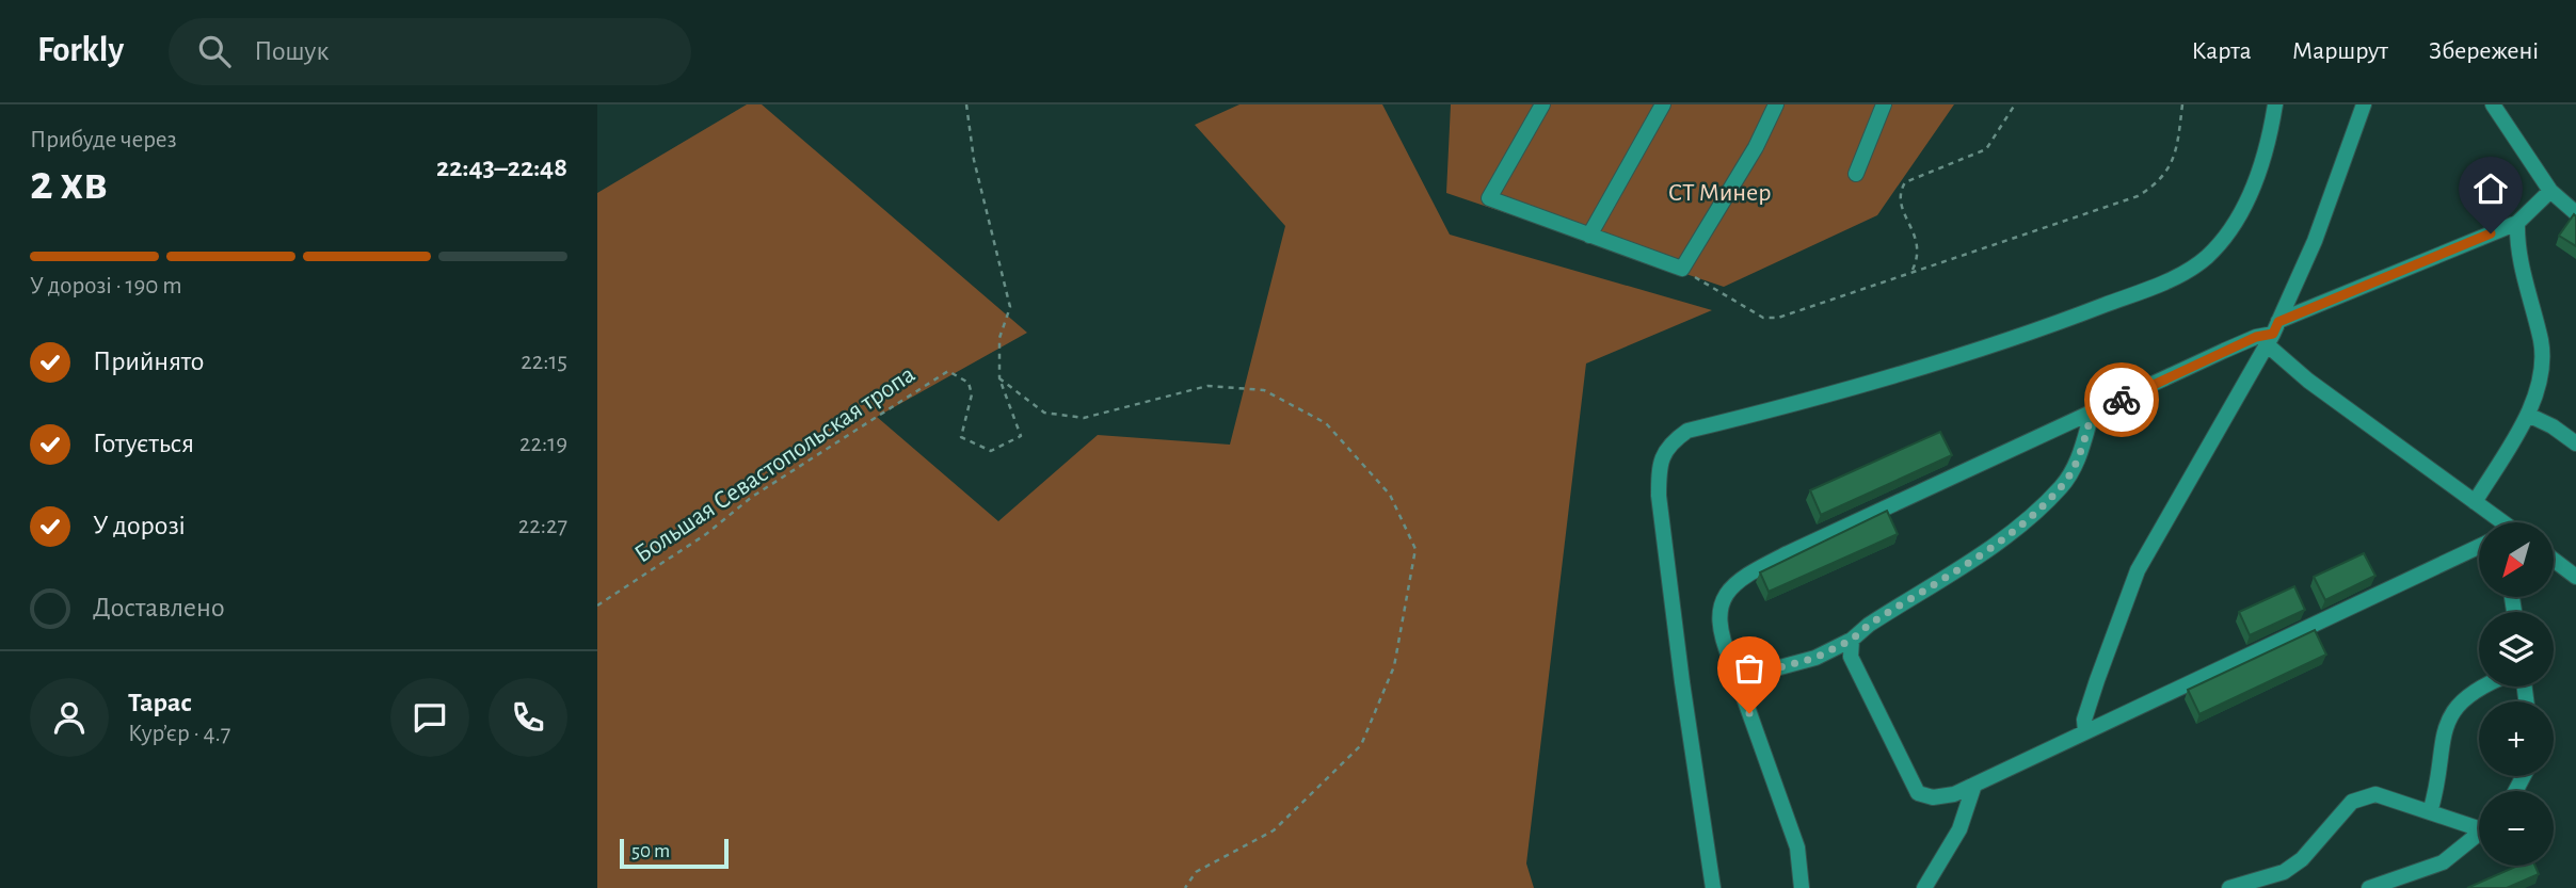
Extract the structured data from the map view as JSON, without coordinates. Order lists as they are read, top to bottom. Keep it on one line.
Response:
{"streets":{"path":["Большая Севастопольская тропа"]},"parks":["СТ Минер"],"scale_bar":"50 m","north":"bottom left","page":{"header":"Forkly","search":"Пошук","nav":["Карта","Маршрут","Збережені"],"heading":["2 хв","Прибуде через","22:43–22:48"],"panel":["Тарас","Кур’єр · 4.7"],"bar":"У дорозі · 190 m","list":[["Прийнято","22:15"],["Готується","22:19"],["У дорозі","22:27"],"Доставлено"],"map_buttons":["+","−"],"scale":"50 m"}}
